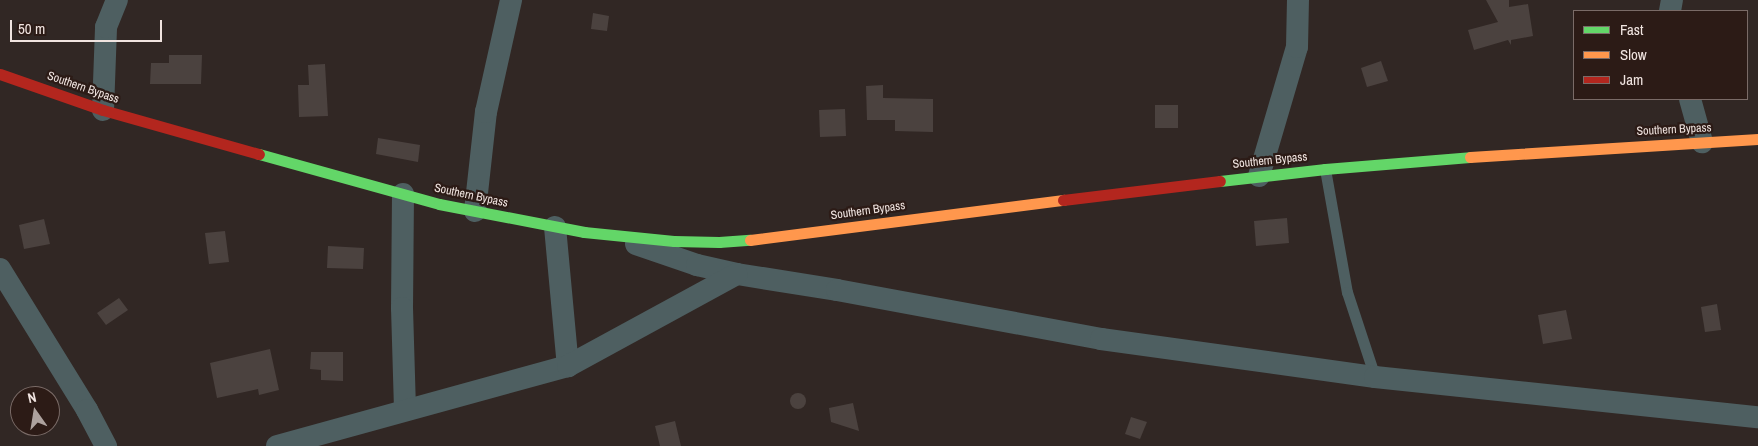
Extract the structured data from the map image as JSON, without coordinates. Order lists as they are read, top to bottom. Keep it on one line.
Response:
{"streets":{"street":["Southern Bypass"]},"legend":["Fast","Slow","Jam"],"scale_bar":"50 m","north":"top"}
